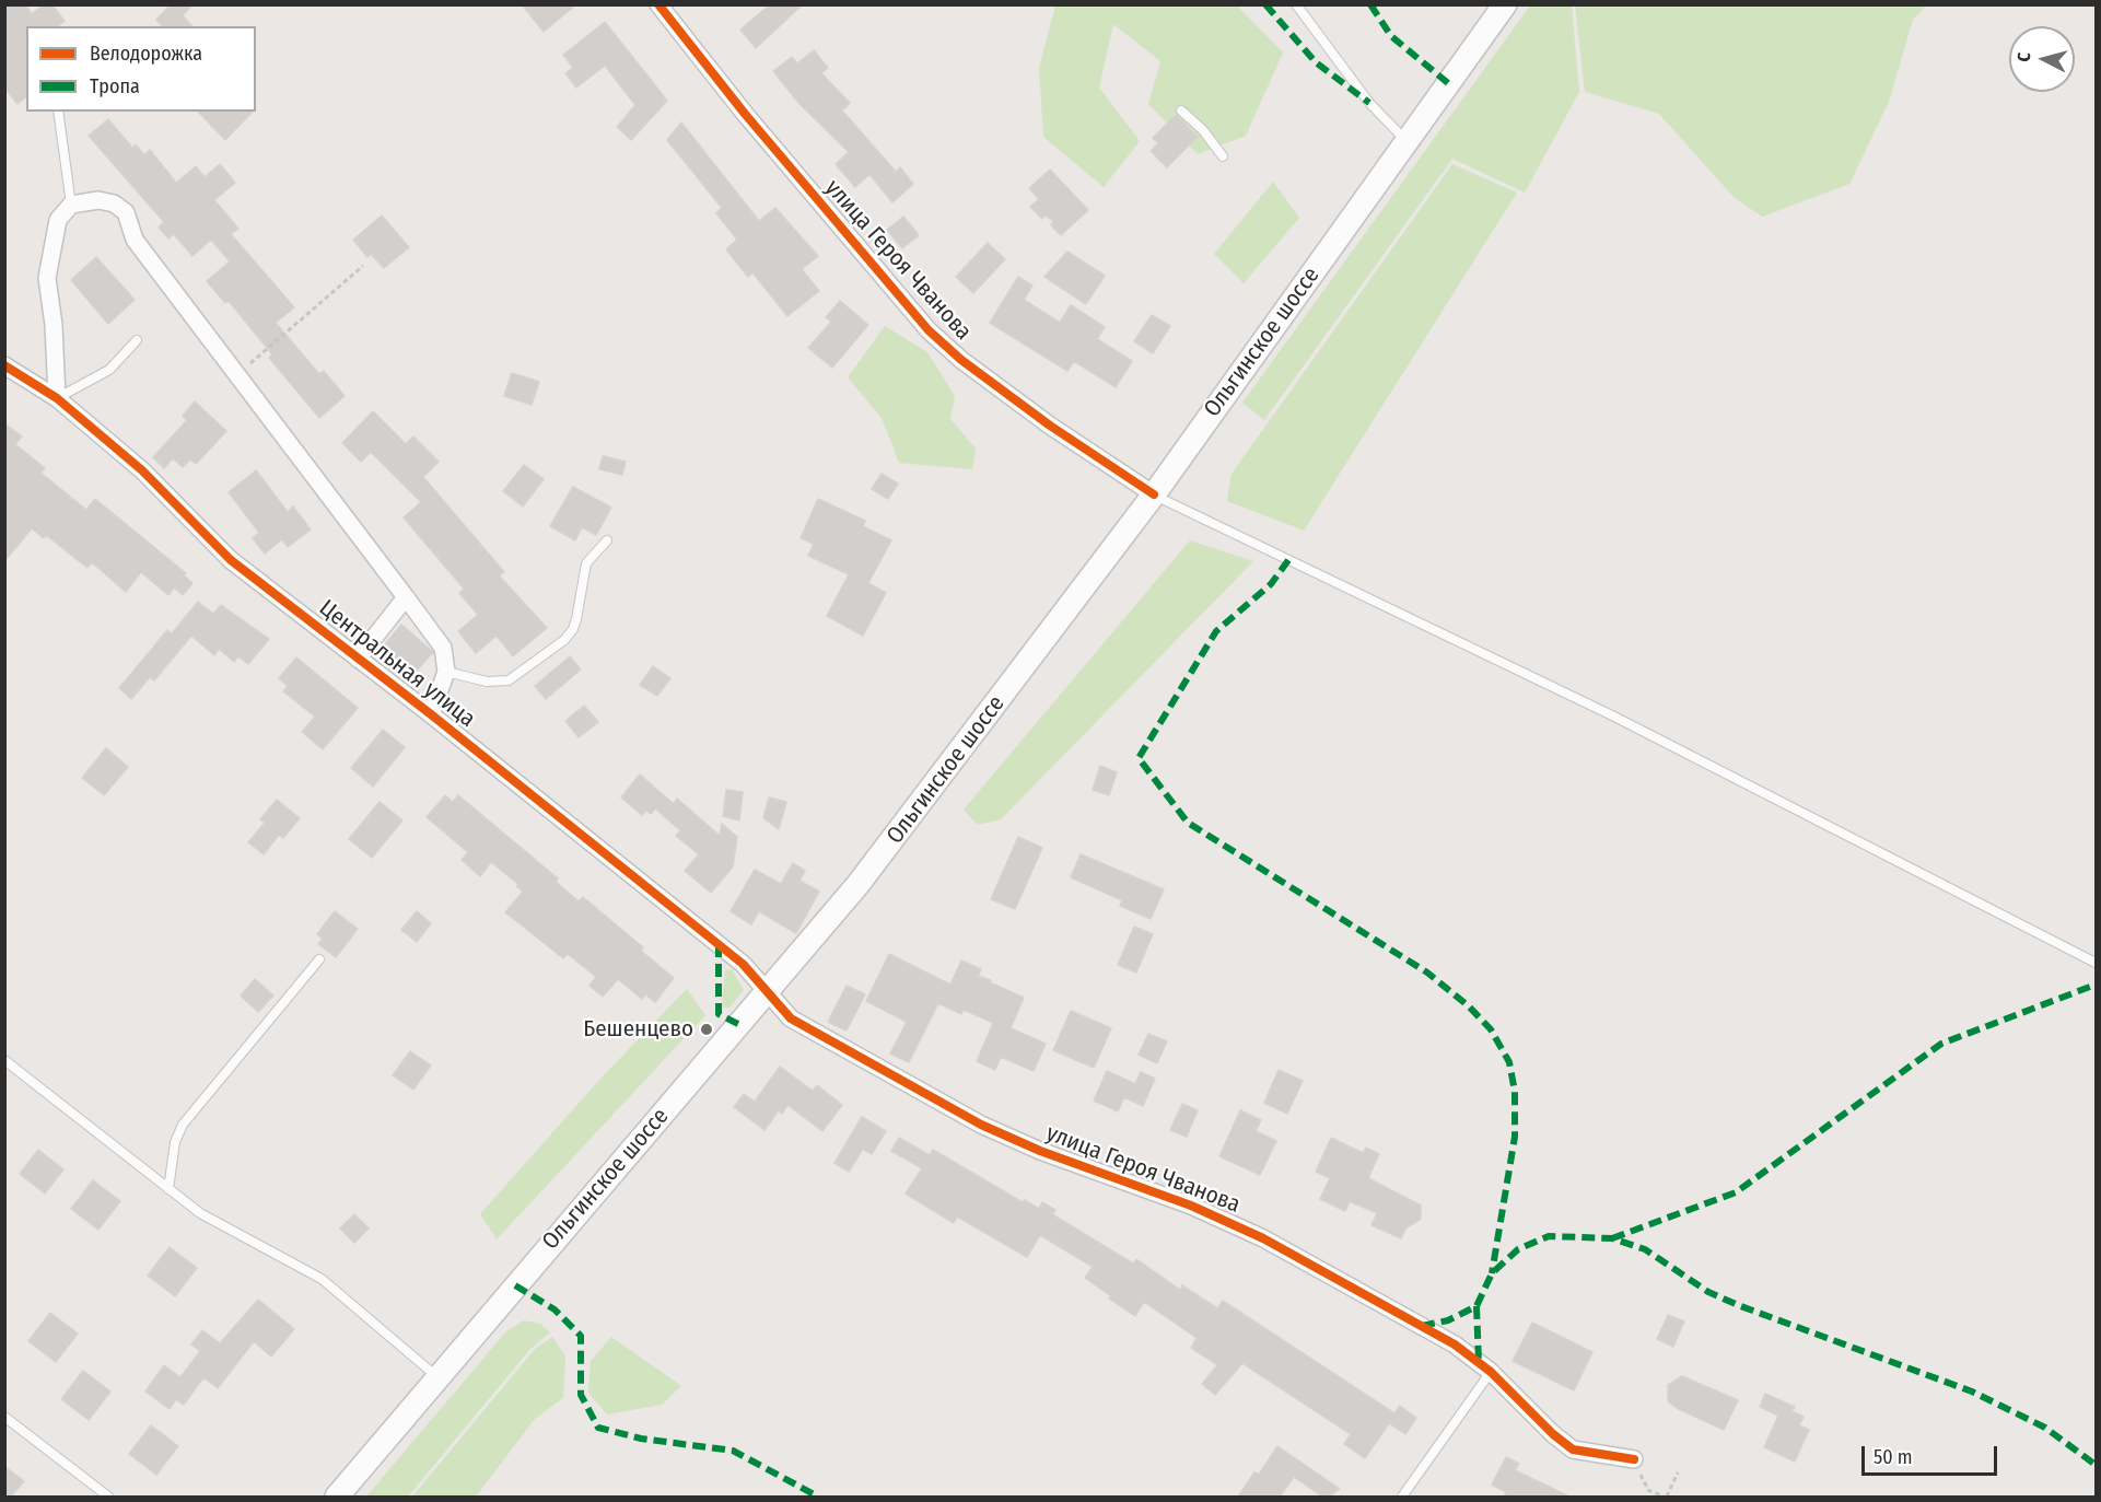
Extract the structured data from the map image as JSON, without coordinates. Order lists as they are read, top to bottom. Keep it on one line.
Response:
{"streets":{"main road":["Ольгинское шоссе"],"street":["улица Героя Чванова","Центральная улица"]},"crossings":[["улица Героя Чванова","Ольгинское шоссе"],["улица Героя Чванова","Центральная улица"],["Ольгинское шоссе","Центральная улица"]],"places":["Бешенцево"],"legend":["Велодорожка","Тропа"],"scale_bar":"50 m","north":"left"}
